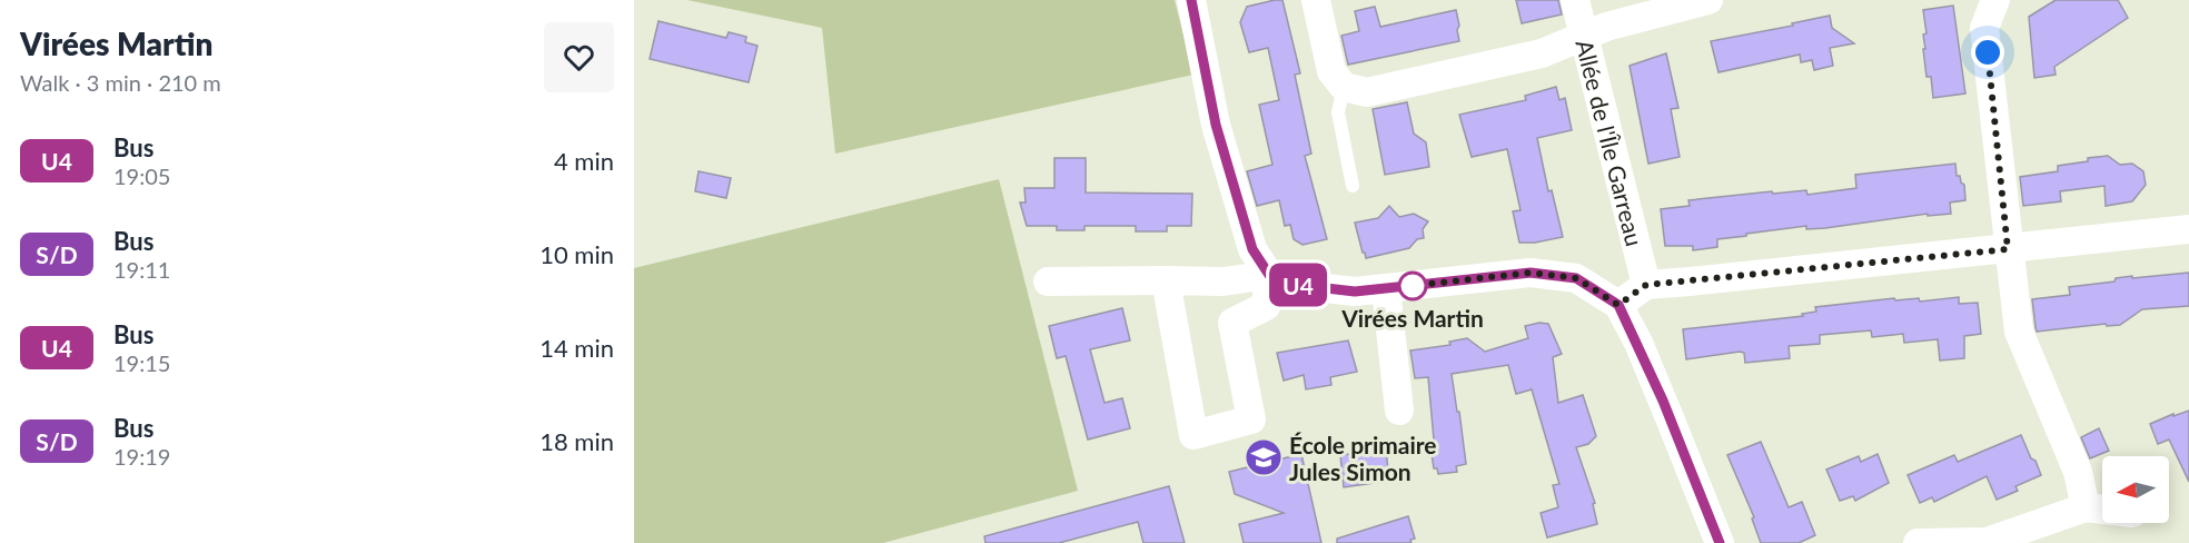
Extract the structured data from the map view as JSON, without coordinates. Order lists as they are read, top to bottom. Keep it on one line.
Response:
{"streets":{"street":["Allée de l'Île Garreau"]},"places":{"other":["Virées Martin"],"school or university":["École primaire Jules Simon"]},"lines":["bus line U4"],"north":"left","page":{"heading":["Virées Martin","Walk · 3 min · 210 m"],"on_map":"U4","list":[{"mark":"U4","name":"Bus","note":"19:05","value":"4 min"},{"mark":"S/D","name":"Bus","note":"19:11","value":"10 min"},{"mark":"U4","name":"Bus","note":"19:15","value":"14 min"},{"mark":"S/D","name":"Bus","note":"19:19","value":"18 min"}]}}
